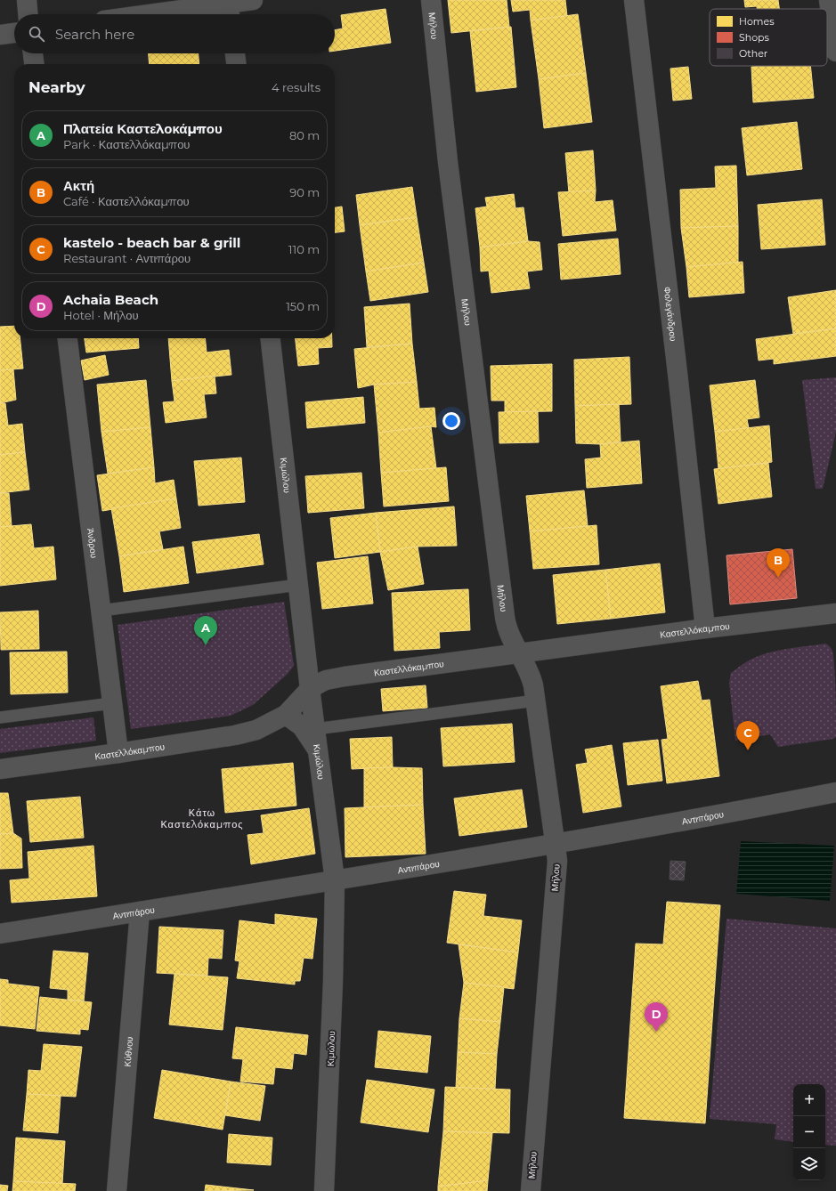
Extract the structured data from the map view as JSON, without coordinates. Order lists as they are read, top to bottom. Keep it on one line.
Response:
{"streets":{"street":["Μήλου","Φολεγάνδρου","Κιμώλου","Άνδρου","Καστελλόκαμπου","Αντιπάρου","Κύθνου"]},"crossings":[["Μήλου","Καστελλόκαμπου"],["Μήλου","Αντιπάρου"],["Φολεγάνδρου","Καστελλόκαμπου"],["Κιμώλου","Καστελλόκαμπου"],["Κιμώλου","Αντιπάρου"],["Άνδρου","Καστελλόκαμπου"],["Αντιπάρου","Κύθνου"]],"districts":["Κάτω Καστελόκαμπος"],"legend":["Homes","Shops","Other"],"page":{"search":"Search here","heading":["Nearby","4 results"],"list":[{"mark":"A","name":"Πλατεία Καστελοκάμπου","note":"Park · Καστελλόκαμπου","value":"80 m"},{"mark":"B","name":"Ακτή","note":"Café · Καστελλόκαμπου","value":"90 m"},{"mark":"C","name":"kastelo - beach bar & grill","note":"Restaurant · Αντιπάρου","value":"110 m"},{"mark":"D","name":"Achaia Beach","note":"Hotel · Μήλου","value":"150 m"}],"pins":["B","A","C","D"],"map_buttons":["+","−"]}}
